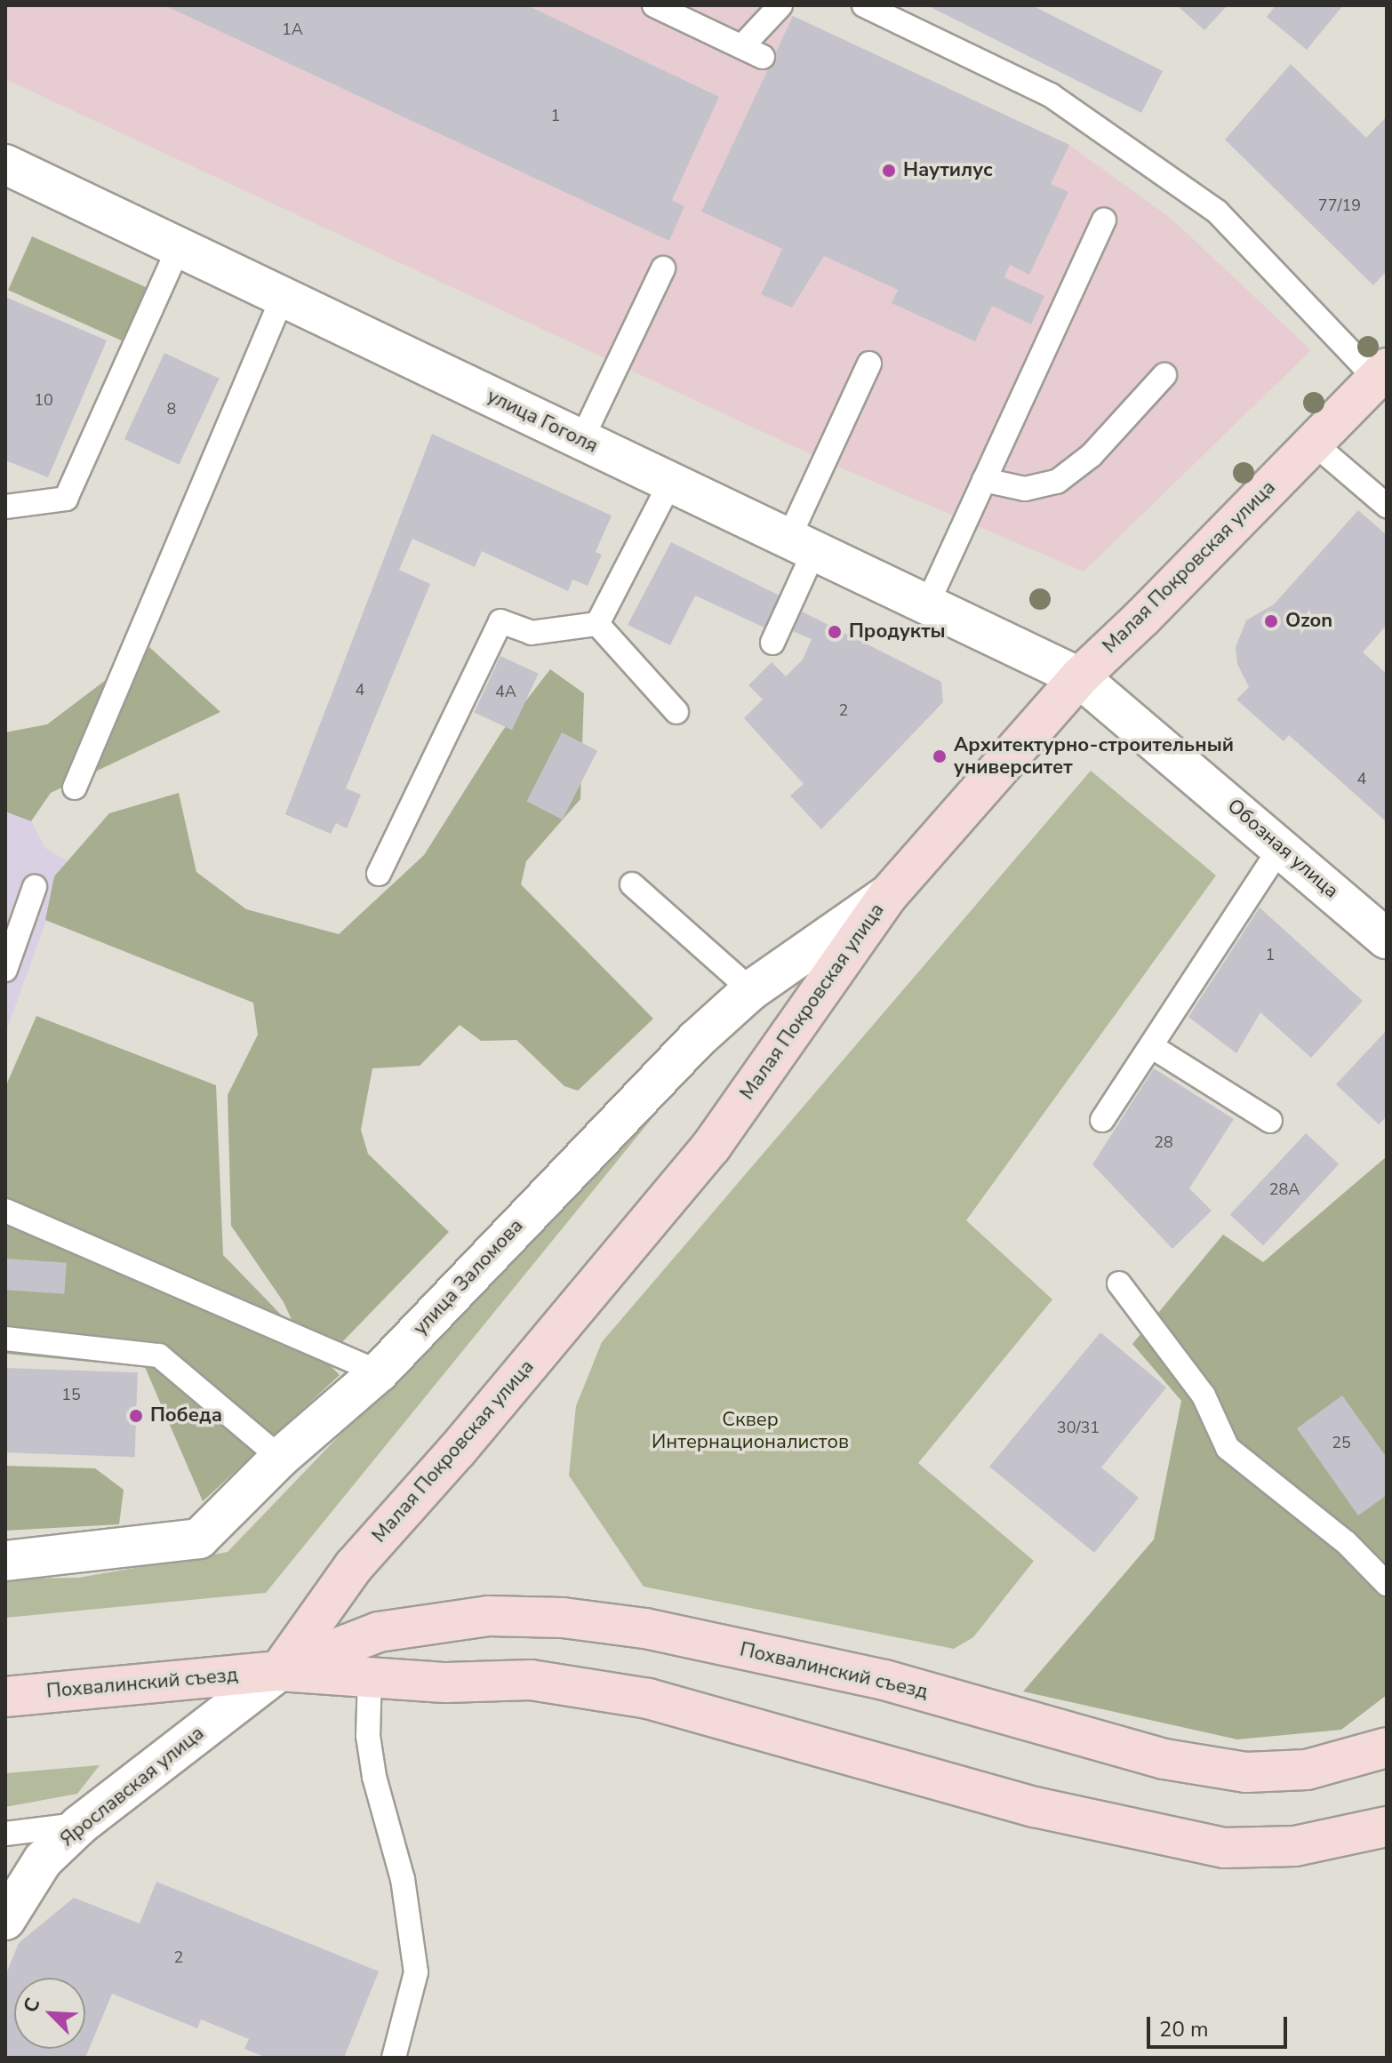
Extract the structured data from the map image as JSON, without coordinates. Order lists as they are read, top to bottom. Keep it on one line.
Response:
{"streets":{"main road":["Малая Покровская улица","Похвалинский съезд"],"street":["улица Гоголя","Обозная улица","улица Заломова","Ярославская улица"]},"crossings":[["улица Гоголя","Малая Покровская улица"],["улица Гоголя","Обозная улица"],["Малая Покровская улица","Обозная улица"],["Малая Покровская улица","улица Заломова"],["Малая Покровская улица","Похвалинский съезд"],["Малая Покровская улица","Ярославская улица"],["Похвалинский съезд","Ярославская улица"]],"parks":["Сквер Интернационалистов"],"places":["Наутилус","Ozon","Продукты","Архитектурно-строительный университет","Победа"],"house_numbers":["1А","1","77/19","10","8","4","4А","2","4","1","28","28А","15","30/31","25","2"],"scale_bar":"20 m","north":"top left"}
